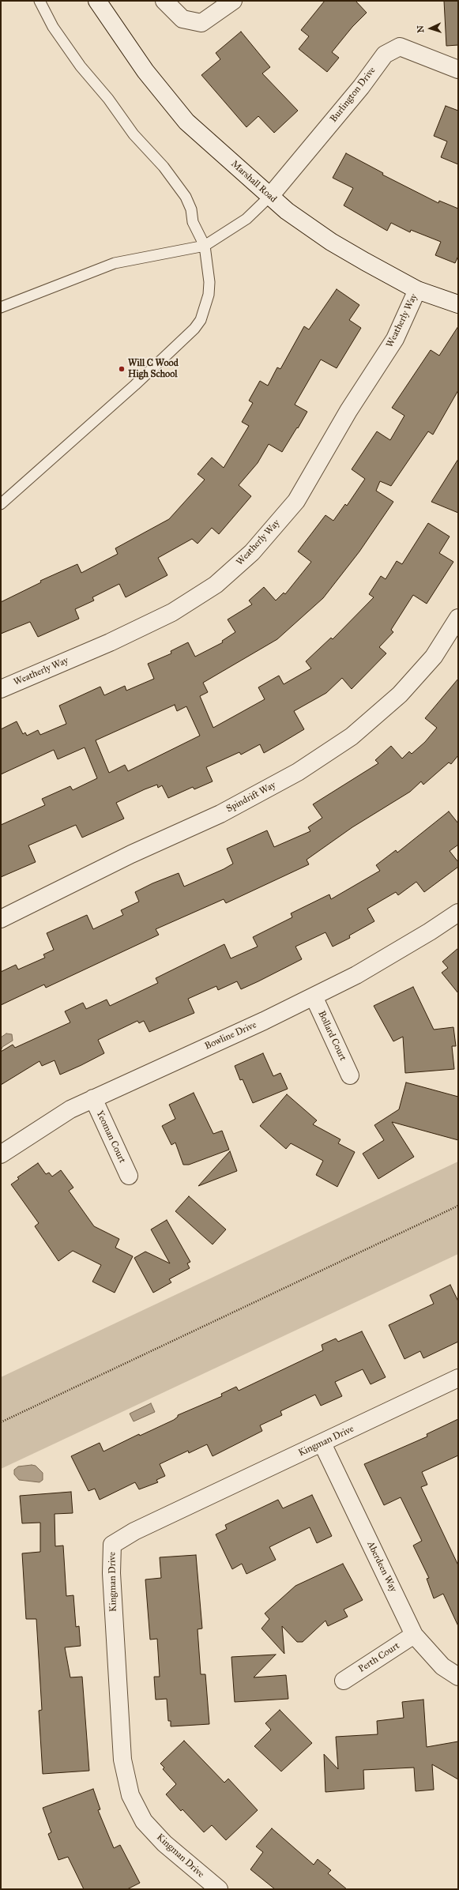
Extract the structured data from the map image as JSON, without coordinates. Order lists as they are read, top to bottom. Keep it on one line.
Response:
{"streets":{"street":["Burlington Drive","Marshall Road","Weatherly Way","Spindrift Way","Bowline Drive","Bollard Court","Yeoman Court","Kingman Drive","Aberdeen Way","Perth Court"]},"crossings":[["Burlington Drive","Marshall Road"],["Marshall Road","Weatherly Way"],["Bowline Drive","Bollard Court"],["Bowline Drive","Yeoman Court"],["Kingman Drive","Aberdeen Way"],["Aberdeen Way","Perth Court"]],"places":["Will C Wood High School"],"north":"left"}
